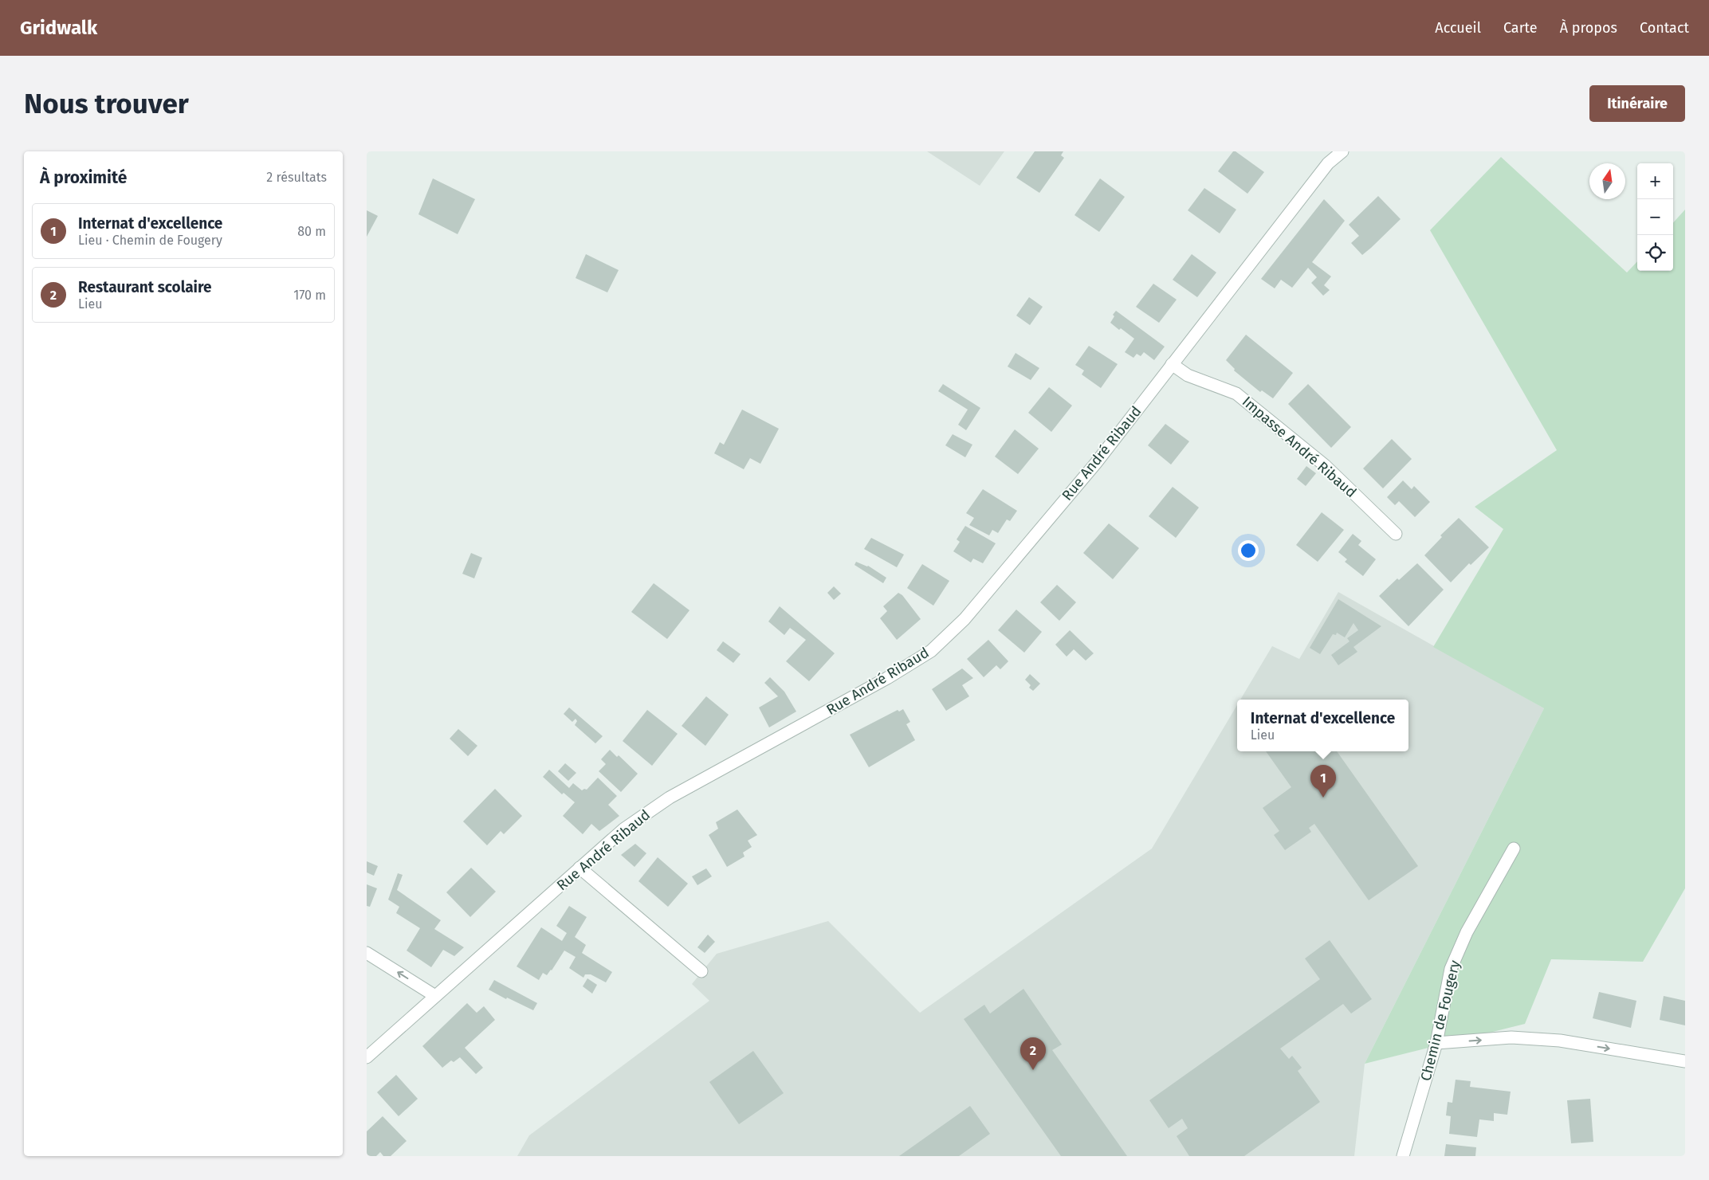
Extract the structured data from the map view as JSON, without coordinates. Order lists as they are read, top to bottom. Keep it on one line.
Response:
{"streets":{"street":["Impasse André Ribaud","Rue André Ribaud","Chemin de Fougery"]},"crossings":[["Impasse André Ribaud","Rue André Ribaud"]],"north":"top","page":{"header":"Gridwalk","nav":["Accueil","Carte","À propos","Contact"],"buttons":"Itinéraire","title":"Nous trouver","heading":["À proximité","2 résultats"],"map_buttons":["+","−"],"list":[{"mark":"1","name":"Internat d'excellence","note":"Lieu · Chemin de Fougery","value":"80 m"},{"mark":"2","name":"Restaurant scolaire","note":"Lieu","value":"170 m"}],"popup":["Internat d'excellence","Lieu"],"pins":["1","2"]}}
